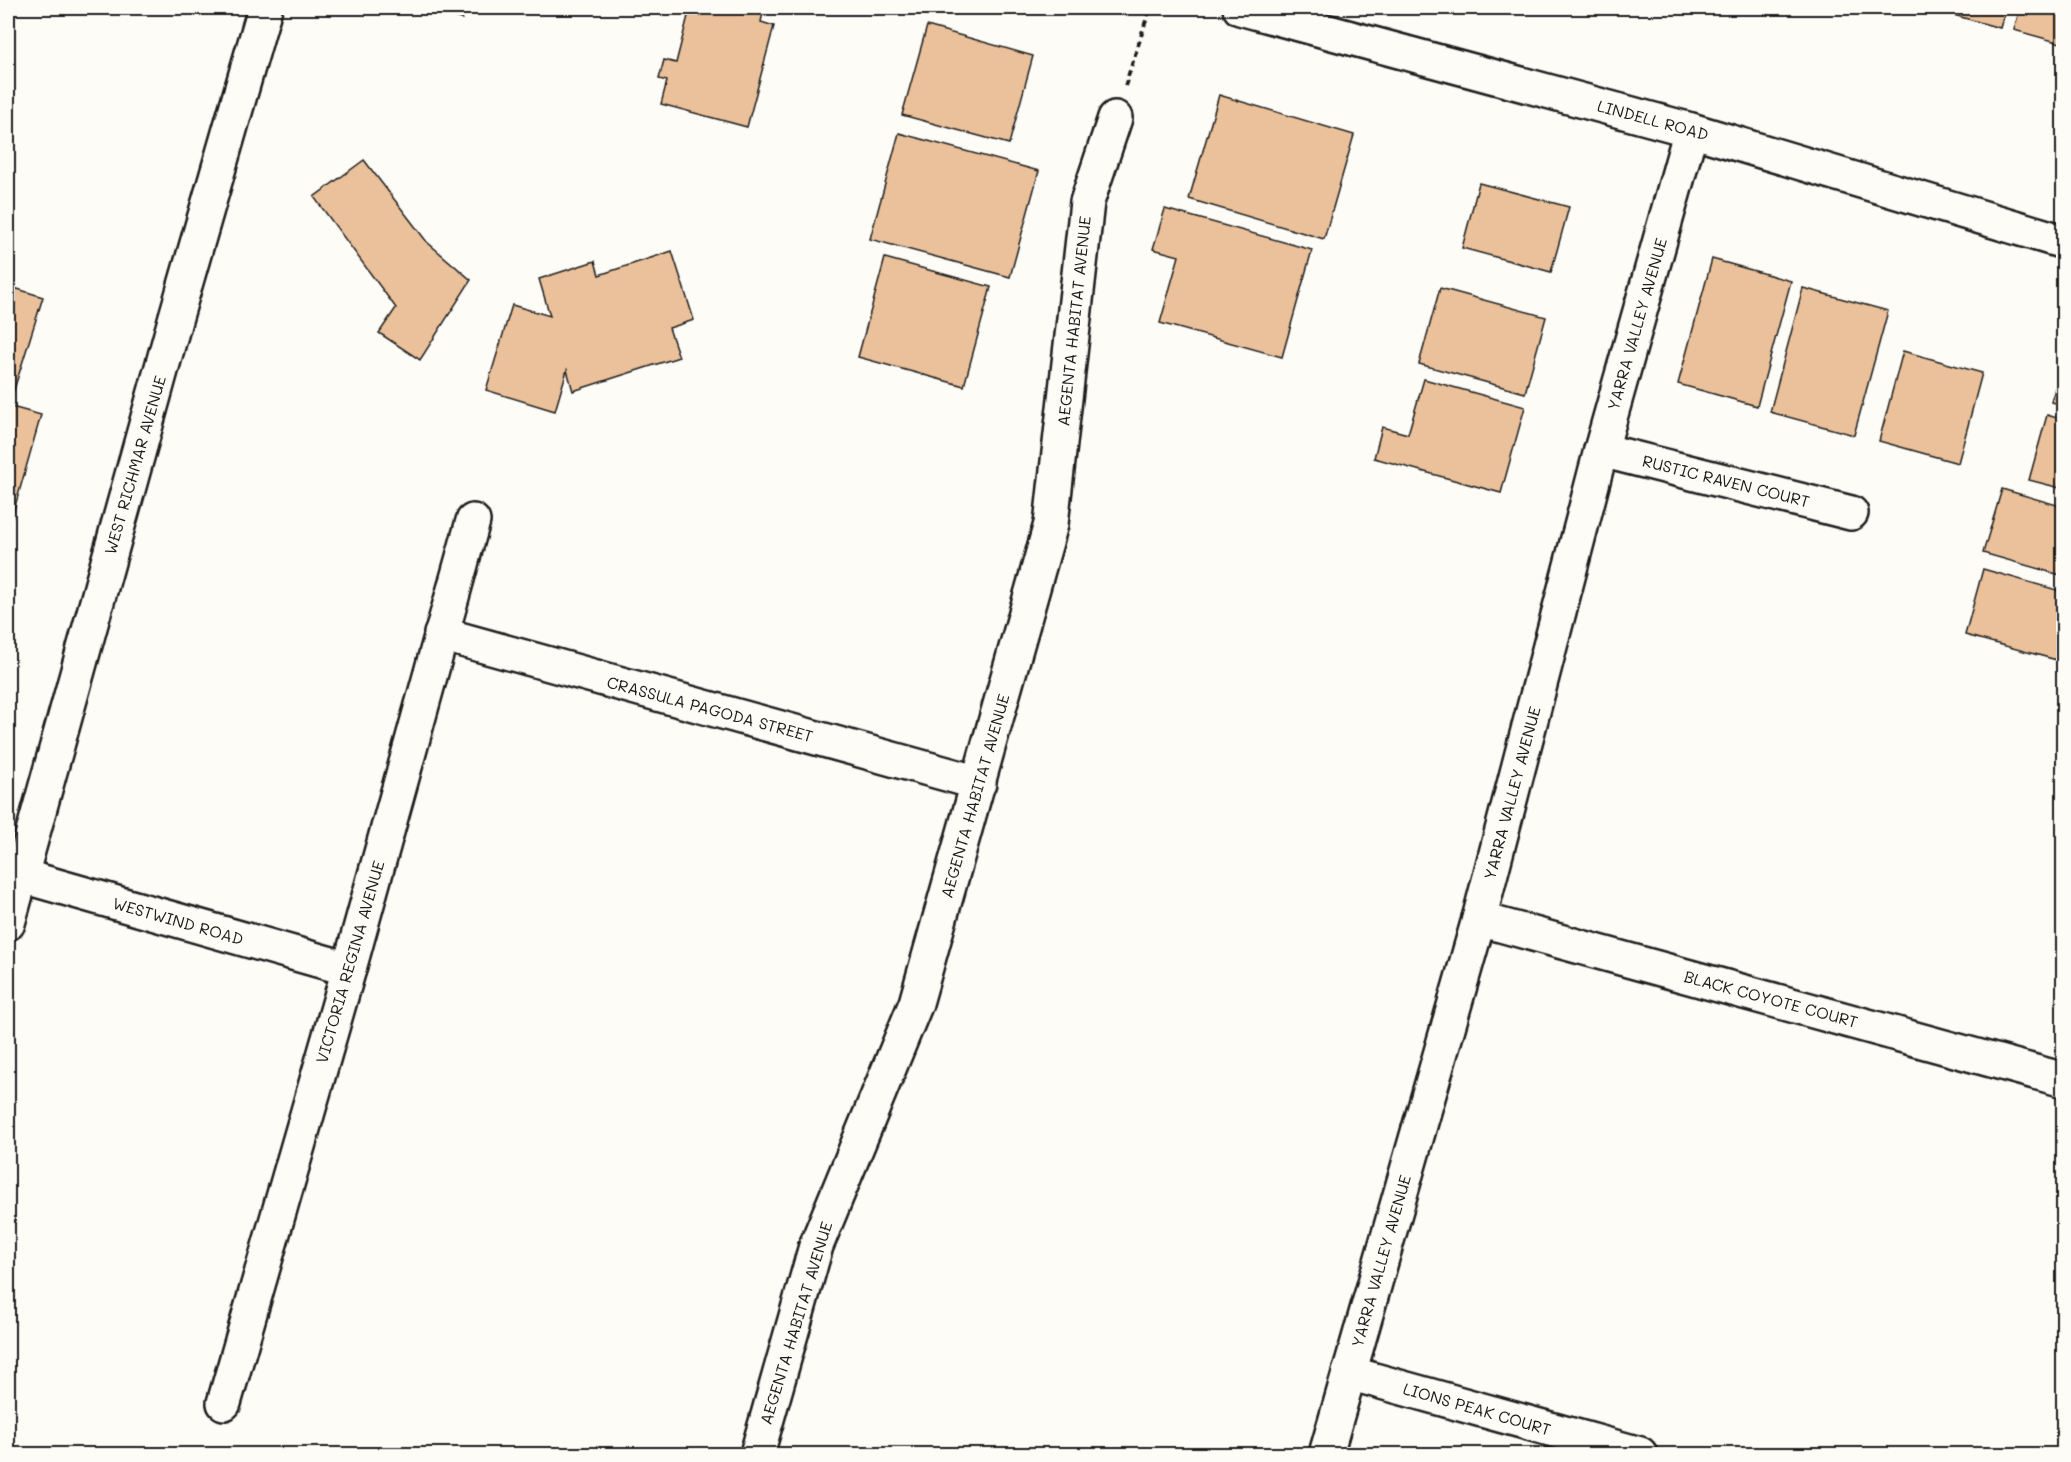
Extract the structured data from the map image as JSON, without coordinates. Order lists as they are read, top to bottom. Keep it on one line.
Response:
{"streets":{"street":["LINDELL ROAD","AEGENTA HABITAT AVENUE","YARRA VALLEY AVENUE","WEST RICHMAR AVENUE","RUSTIC RAVEN COURT","CRASSULA PAGODA STREET","WESTWIND ROAD","VICTORIA REGINA AVENUE","BLACK COYOTE COURT","LIONS PEAK COURT"]},"crossings":[["LINDELL ROAD","YARRA VALLEY AVENUE"],["AEGENTA HABITAT AVENUE","CRASSULA PAGODA STREET"],["YARRA VALLEY AVENUE","RUSTIC RAVEN COURT"],["YARRA VALLEY AVENUE","BLACK COYOTE COURT"],["YARRA VALLEY AVENUE","LIONS PEAK COURT"],["WEST RICHMAR AVENUE","WESTWIND ROAD"],["CRASSULA PAGODA STREET","VICTORIA REGINA AVENUE"],["WESTWIND ROAD","VICTORIA REGINA AVENUE"]]}
